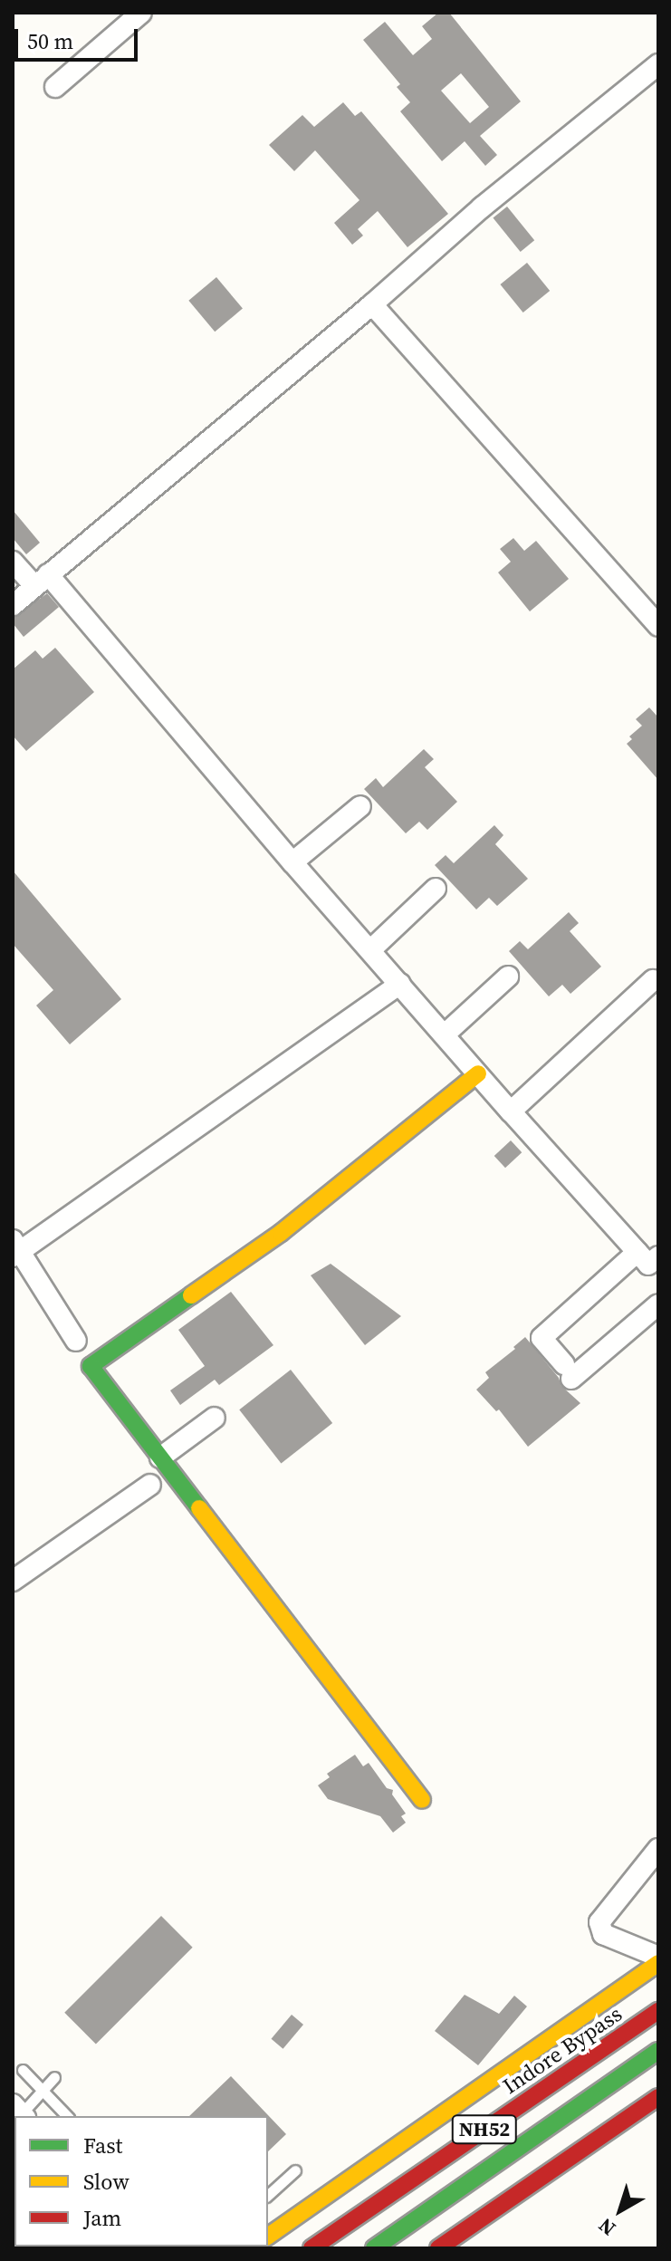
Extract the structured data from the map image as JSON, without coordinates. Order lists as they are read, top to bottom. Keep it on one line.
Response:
{"streets":{"main road":["Indore Bypass","NH52"]},"legend":["Fast","Slow","Jam"],"scale_bar":"50 m","north":"bottom left"}
